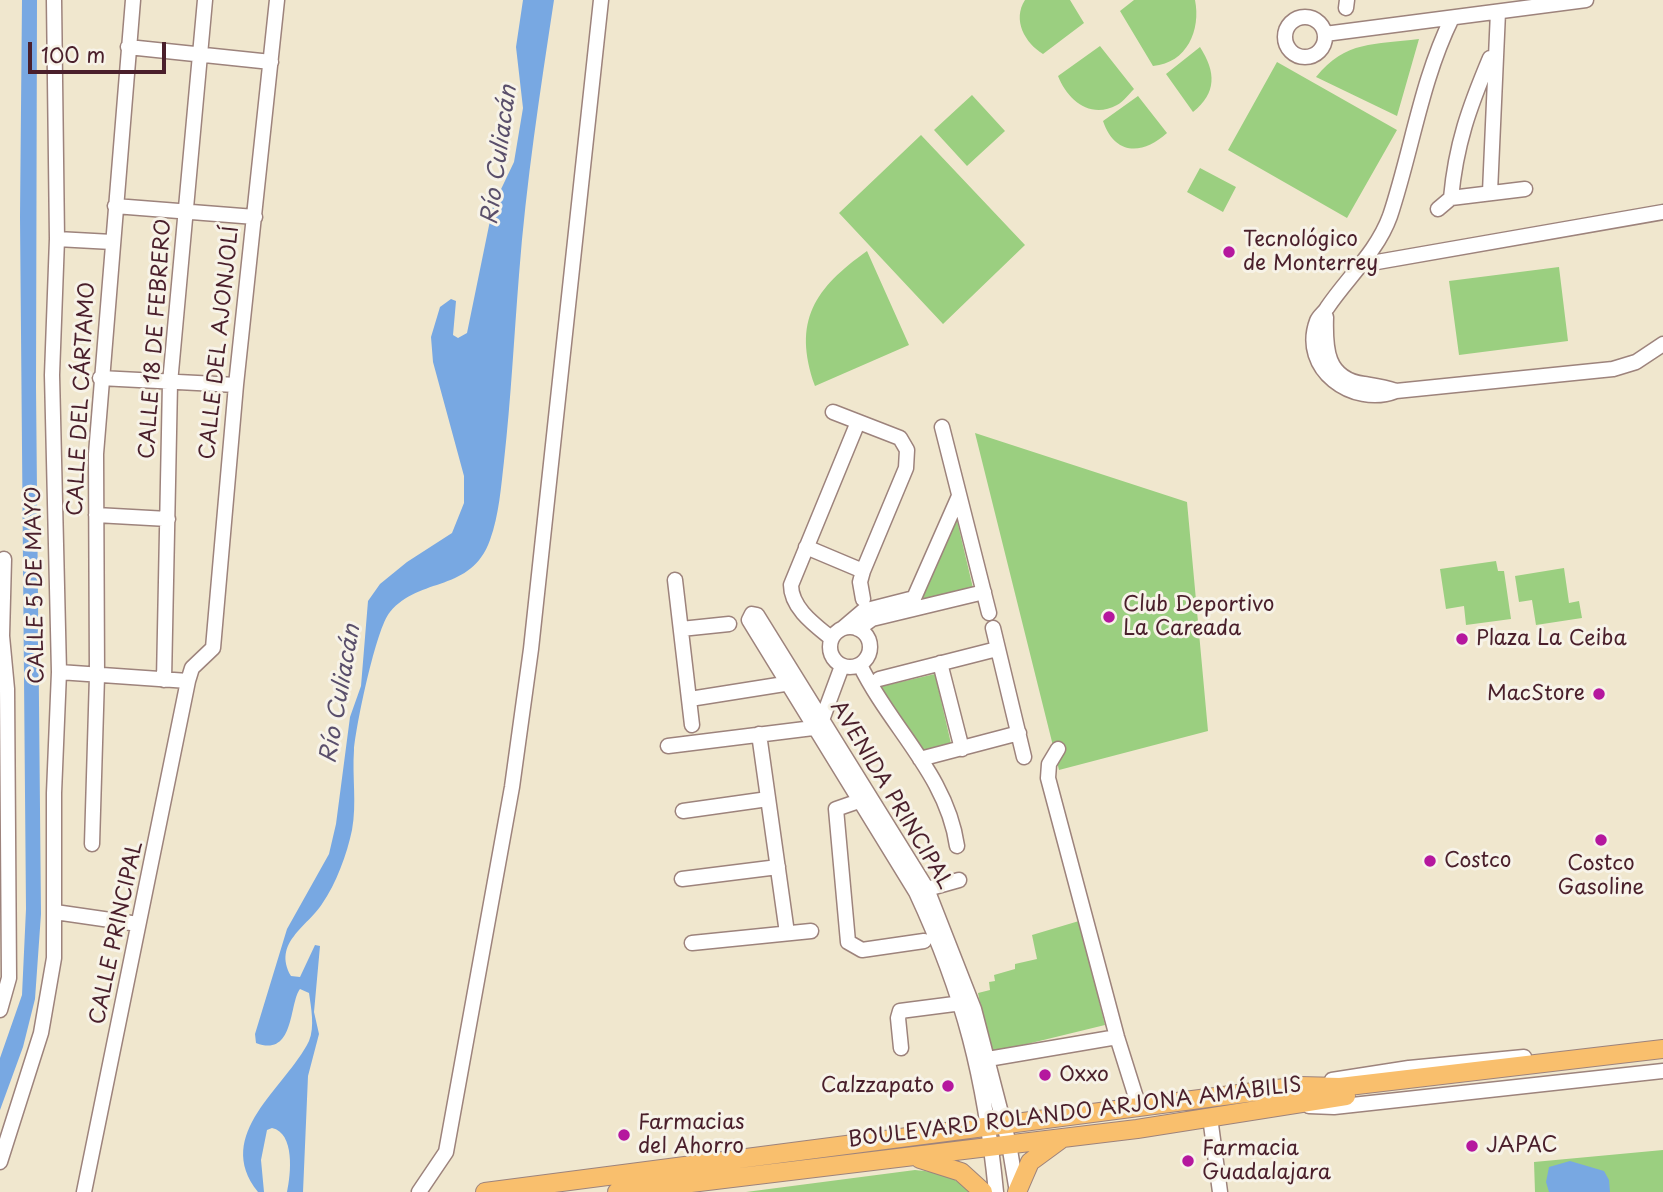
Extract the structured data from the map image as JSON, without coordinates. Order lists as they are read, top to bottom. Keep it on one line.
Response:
{"streets":{"main road":["BOULEVARD ROLANDO ARJONA AMÁBILIS"],"street":["CALLE 18 DE FEBRERO","CALLE DEL AJONJOLÍ","CALLE DEL CÁRTAMO","CALLE 5 DE MAYO","AVENIDA PRINCIPAL","CALLE PRINCIPAL"]},"crossings":[["CALLE DEL AJONJOLÍ","CALLE PRINCIPAL"],["AVENIDA PRINCIPAL","BOULEVARD ROLANDO ARJONA AMÁBILIS"]],"water":["Río Culiacán"],"places":["Tecnológico de Monterrey","Club Deportivo La Careada","Plaza La Ceiba","MacStore","Costco Gasoline","Costco","Oxxo","Calzzapato","Farmacias del Ahorro","JAPAC","Farmacia Guadalajara"],"scale_bar":"100 m"}
